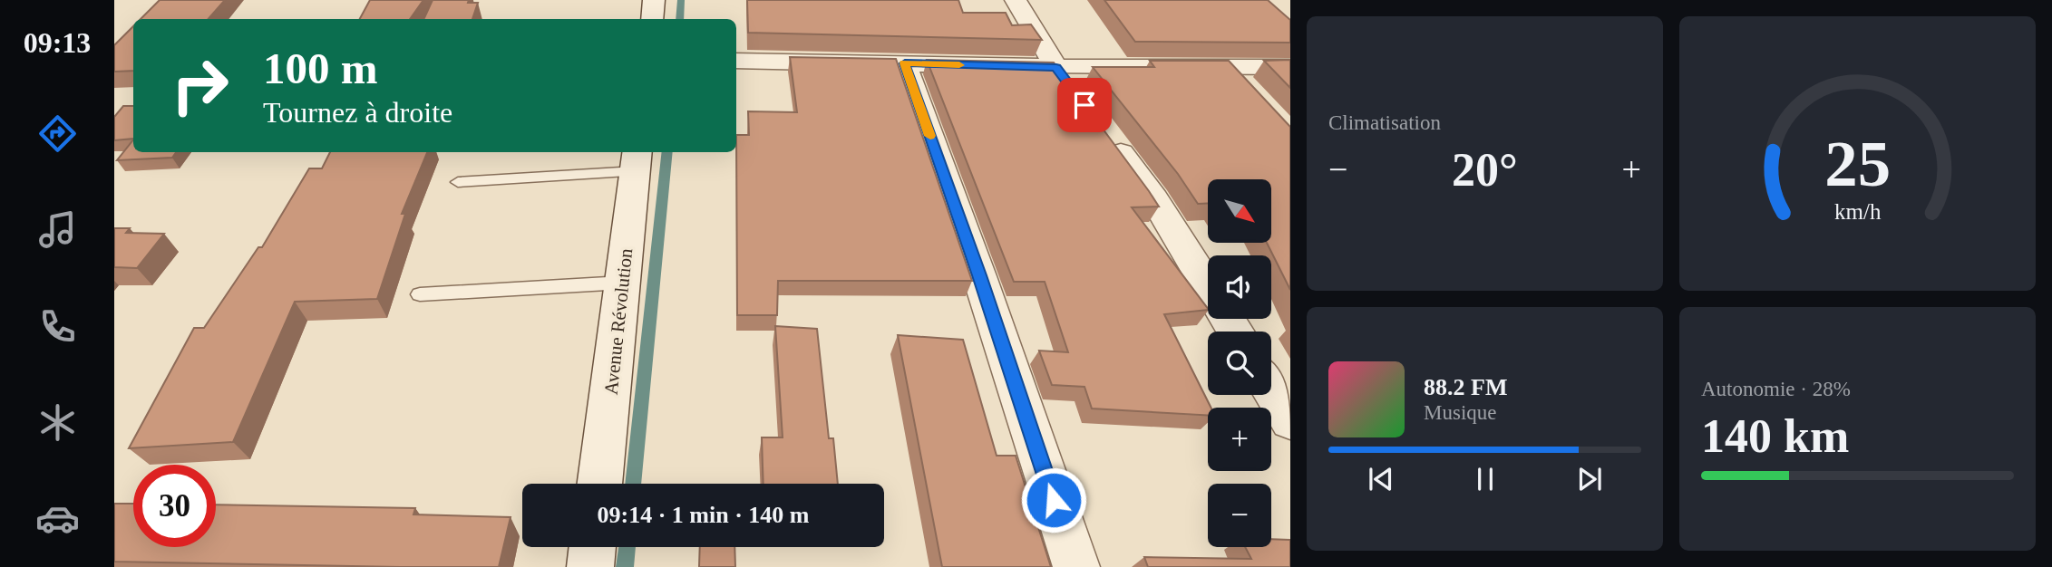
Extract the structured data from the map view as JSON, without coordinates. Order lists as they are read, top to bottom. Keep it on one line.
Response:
{"streets":{"street":["Avenue Révolution"]},"north":"bottom right","page":{"tabs":"09:13","tile":["Climatisation",["Autonomie · 28%","140 km"]],"turn":["100 m","Tournez à droite"],"heat":["−","20°","+"],"map_buttons":["+","−"],"song":["88.2 FM","Musique"],"limit":"30","trip":"09:14 · 1 min · 140 m","gauge":["25","km/h"]}}
